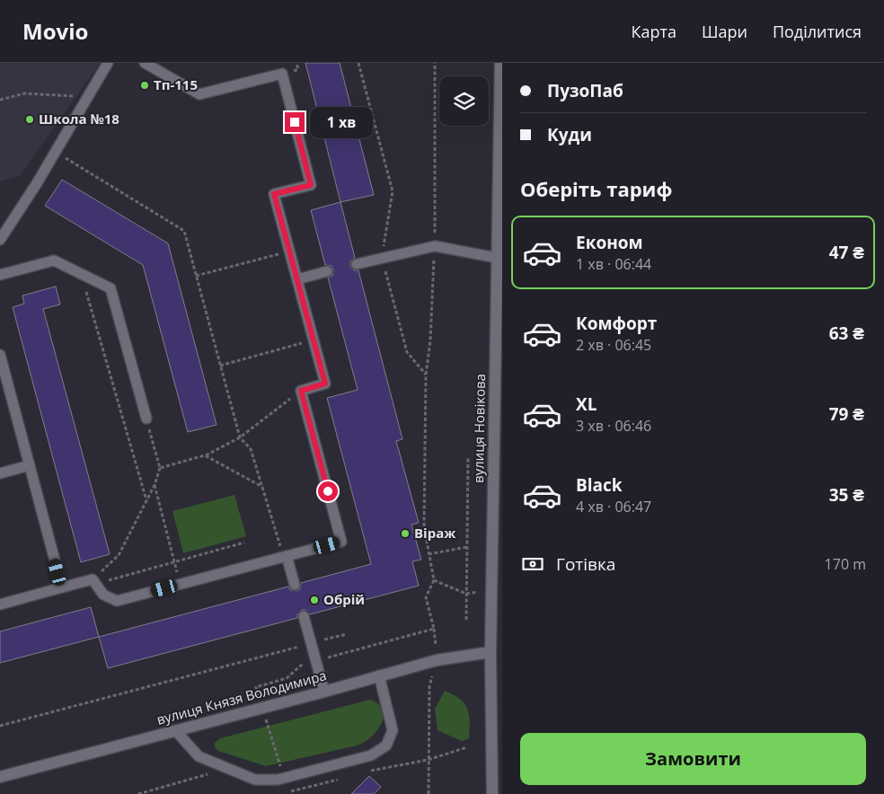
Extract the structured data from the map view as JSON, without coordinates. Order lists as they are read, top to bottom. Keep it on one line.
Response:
{"streets":{"main road":["вулиця Новікова","вулиця Князя Володимира"]},"crossings":[["вулиця Новікова","вулиця Князя Володимира"]],"places":["Тп-115","Школа №18","Віраж","Обрiй"],"page":{"header":"Movio","nav":["Карта","Шари","Поділитися"],"banner":["ПузоПаб","Куди"],"bubble":"1 хв","heading":"Оберіть тариф","list":[{"name":"Економ","note":"1 хв · 06:44","value":"47 ₴"},{"name":"Комфорт","note":"2 хв · 06:45","value":"63 ₴"},{"name":"XL","note":"3 хв · 06:46","value":"79 ₴"},{"name":"Black","note":"4 хв · 06:47","value":"35 ₴"}],"pay":["Готівка","170 m"],"buttons":"Замовити"}}
